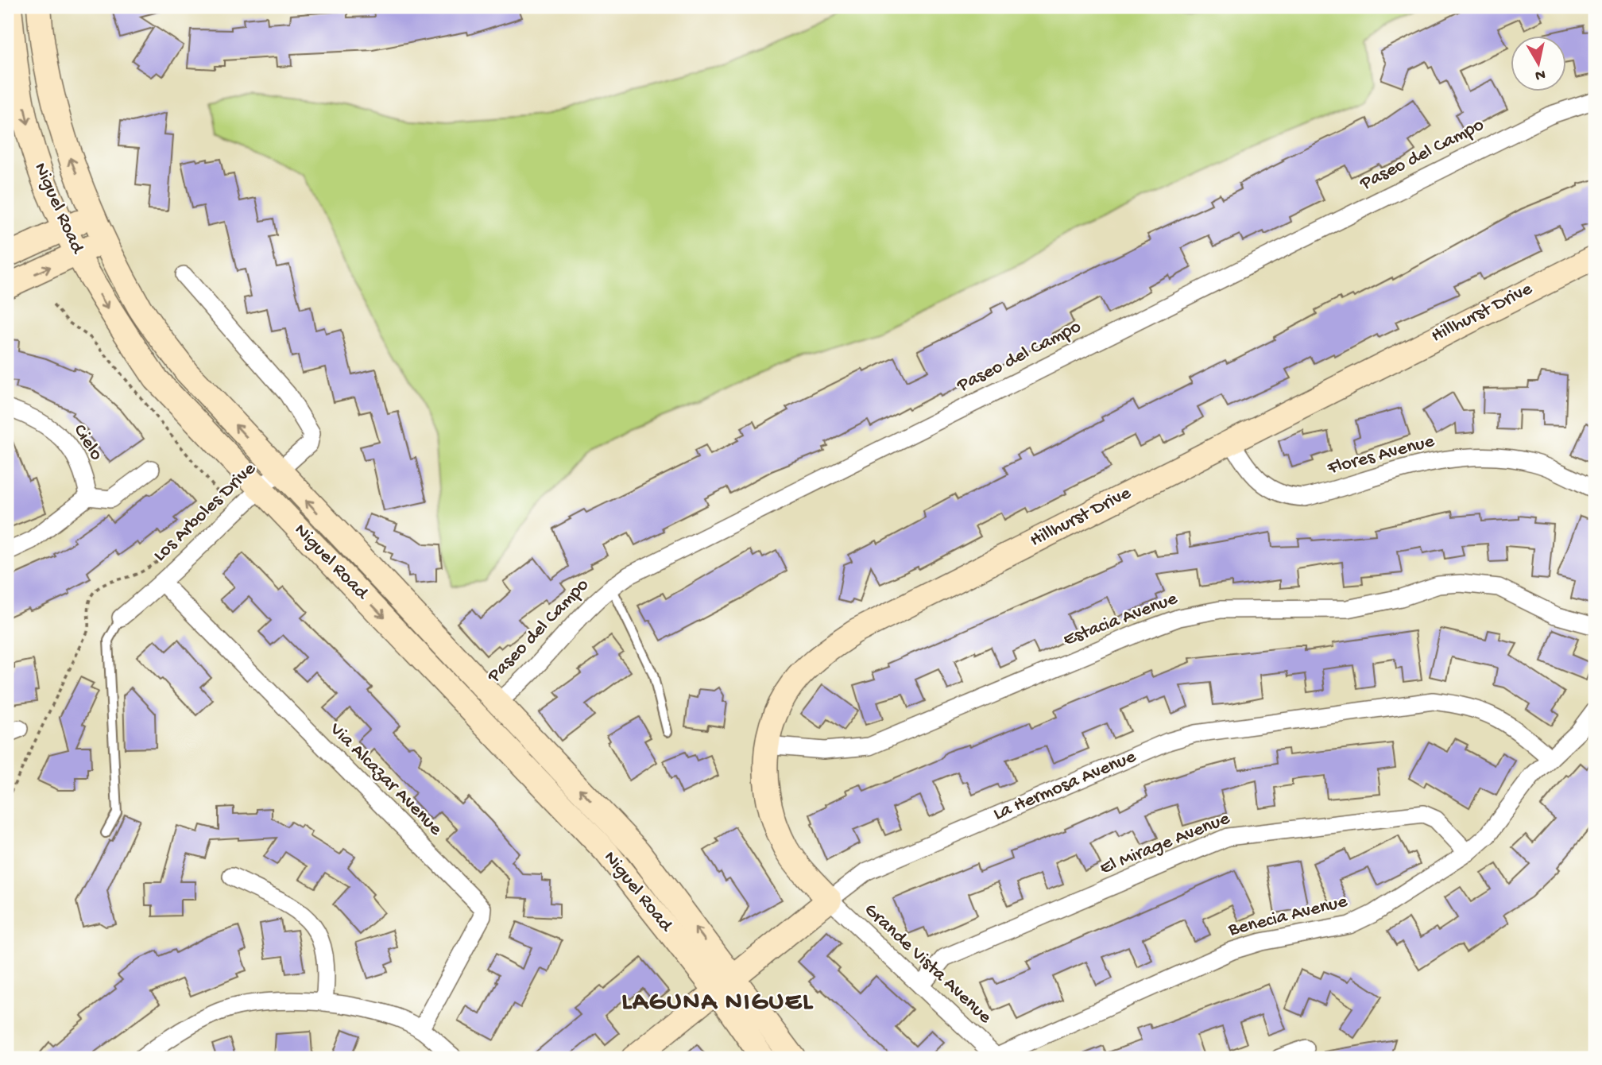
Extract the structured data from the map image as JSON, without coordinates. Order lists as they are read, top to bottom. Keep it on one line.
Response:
{"streets":{"main road":["Niguel Road","Hillhurst Drive","La Hermosa Avenue"],"street":["Paseo del Campo","Cielo","Flores Avenue","Los Arboles Drive","Estacia Avenue","Via Alcazar Avenue","El Mirage Avenue","Benecia Avenue","Grande Vista Avenue"]},"crossings":[["Paseo del Campo","Niguel Road"],["Niguel Road","Los Arboles Drive"],["Niguel Road","La Hermosa Avenue"],["Hillhurst Drive","Flores Avenue"],["Hillhurst Drive","Estacia Avenue"],["Hillhurst Drive","La Hermosa Avenue"],["Hillhurst Drive","Grande Vista Avenue"],["Los Arboles Drive","Via Alcazar Avenue"],["La Hermosa Avenue","Benecia Avenue"],["La Hermosa Avenue","Grande Vista Avenue"],["El Mirage Avenue","Benecia Avenue"],["El Mirage Avenue","Grande Vista Avenue"],["Benecia Avenue","Grande Vista Avenue"]],"districts":["LAGUNA NIGUEL"],"north":"bottom"}
